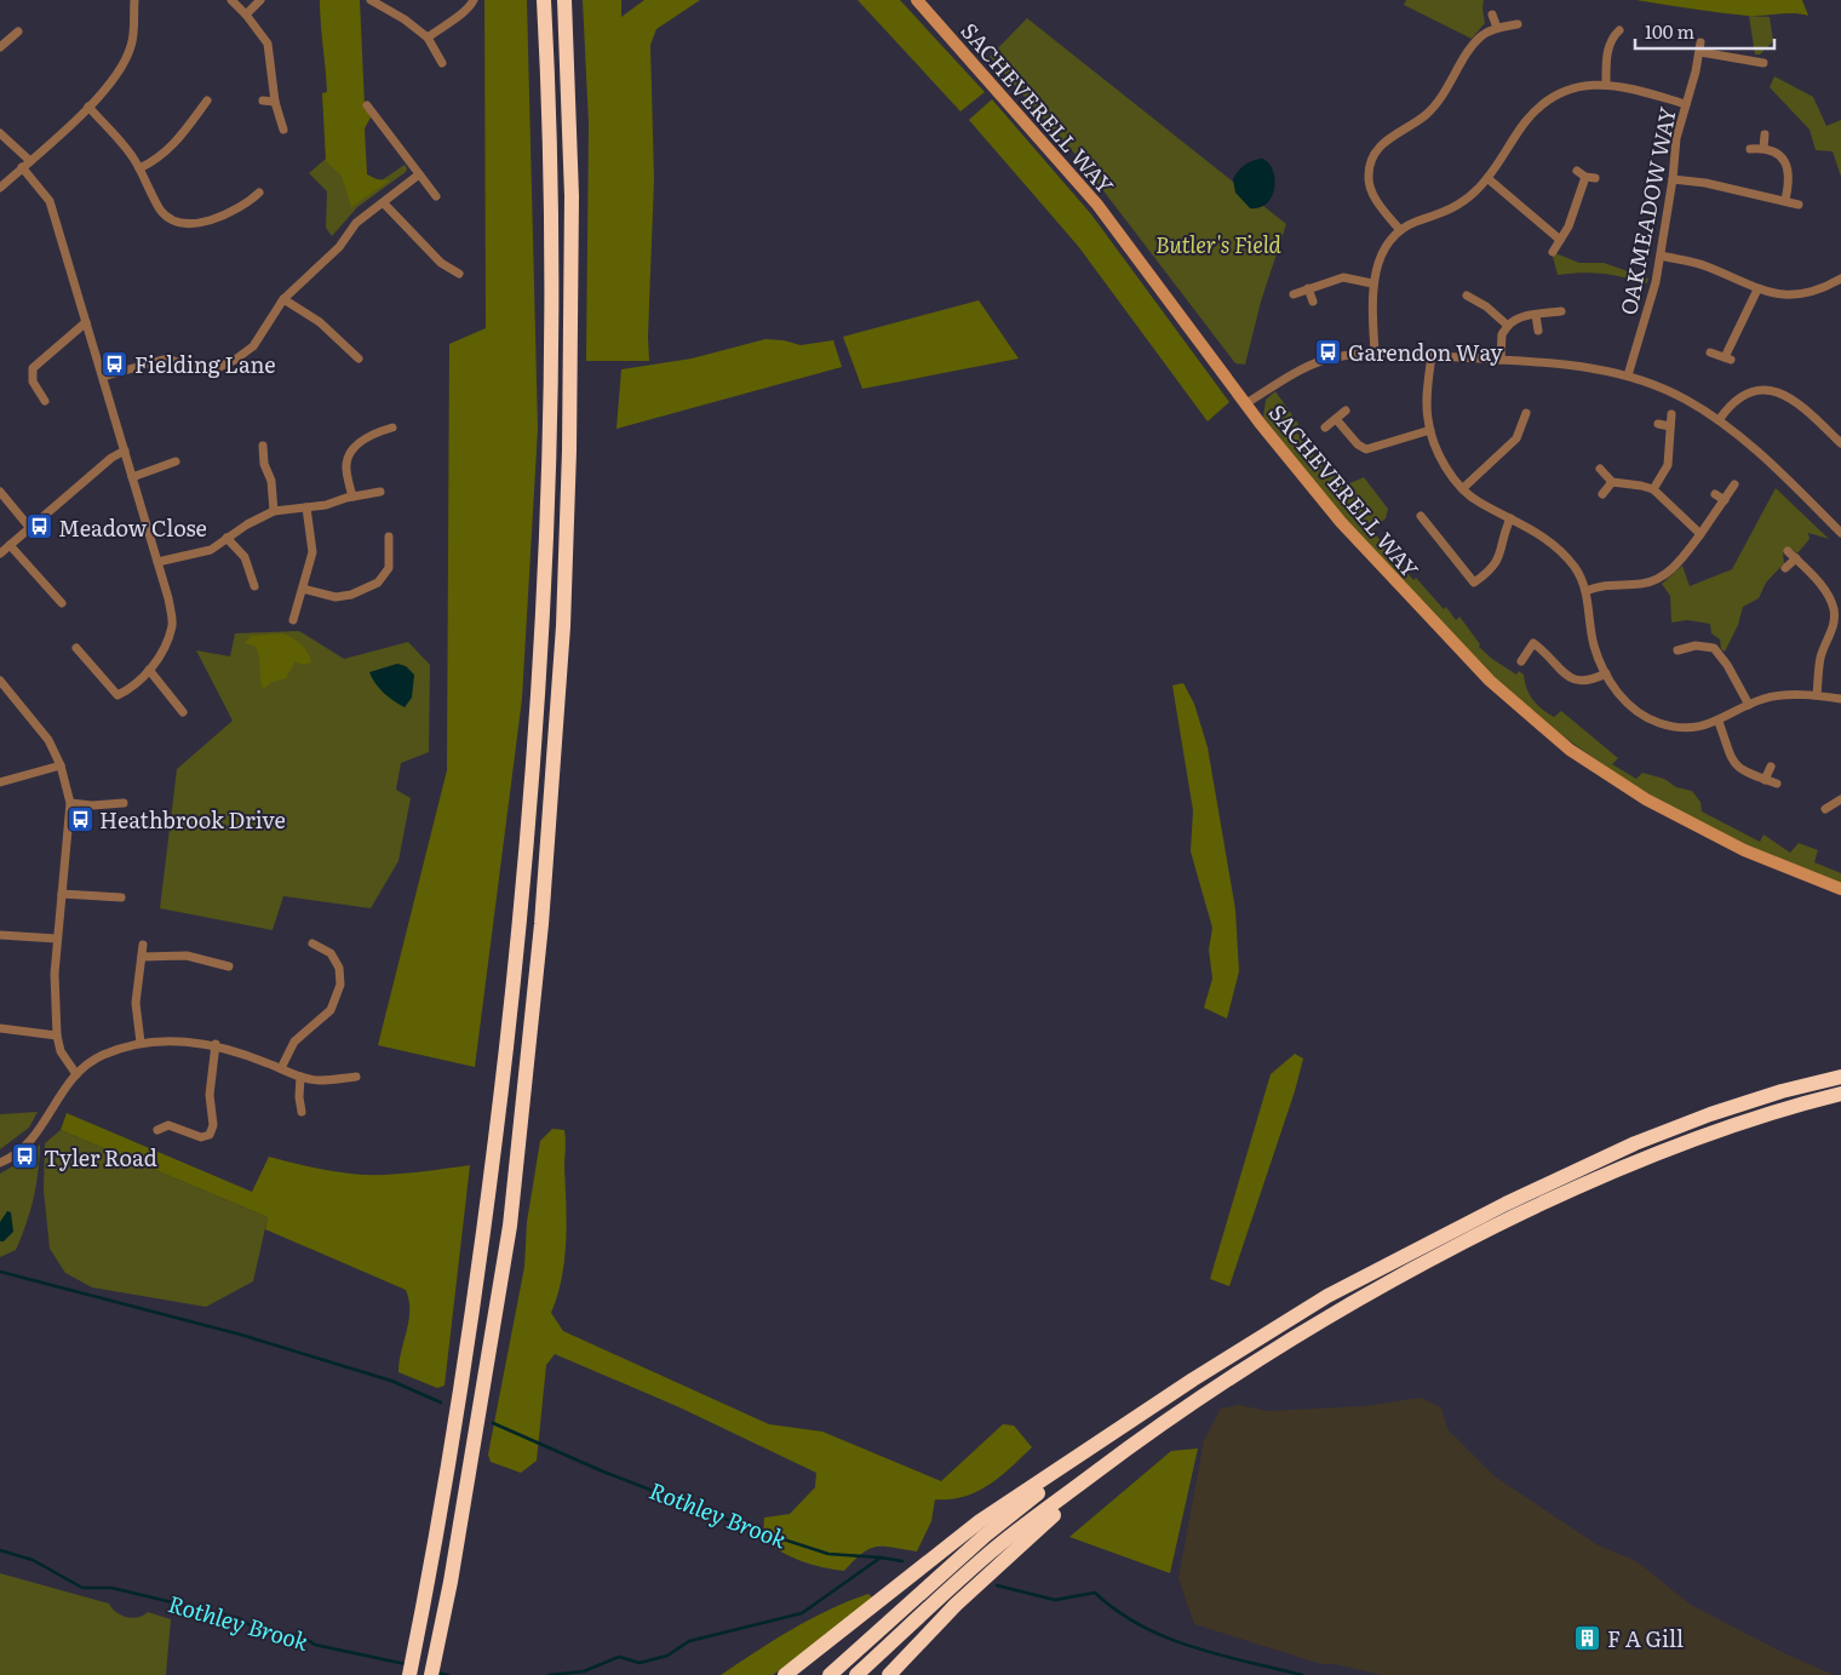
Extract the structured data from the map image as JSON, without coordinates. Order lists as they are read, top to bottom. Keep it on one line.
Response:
{"streets":{"street":["SACHEVERELL WAY","OAKMEADOW WAY"]},"water":["Rothley Brook"],"parks":["Butler's Field"],"places":{"bus stop":["Garendon Way","Fielding Lane","Meadow Close","Heathbrook Drive","Tyler Road"],"building":["F A Gill"]},"scale_bar":"100 m"}
